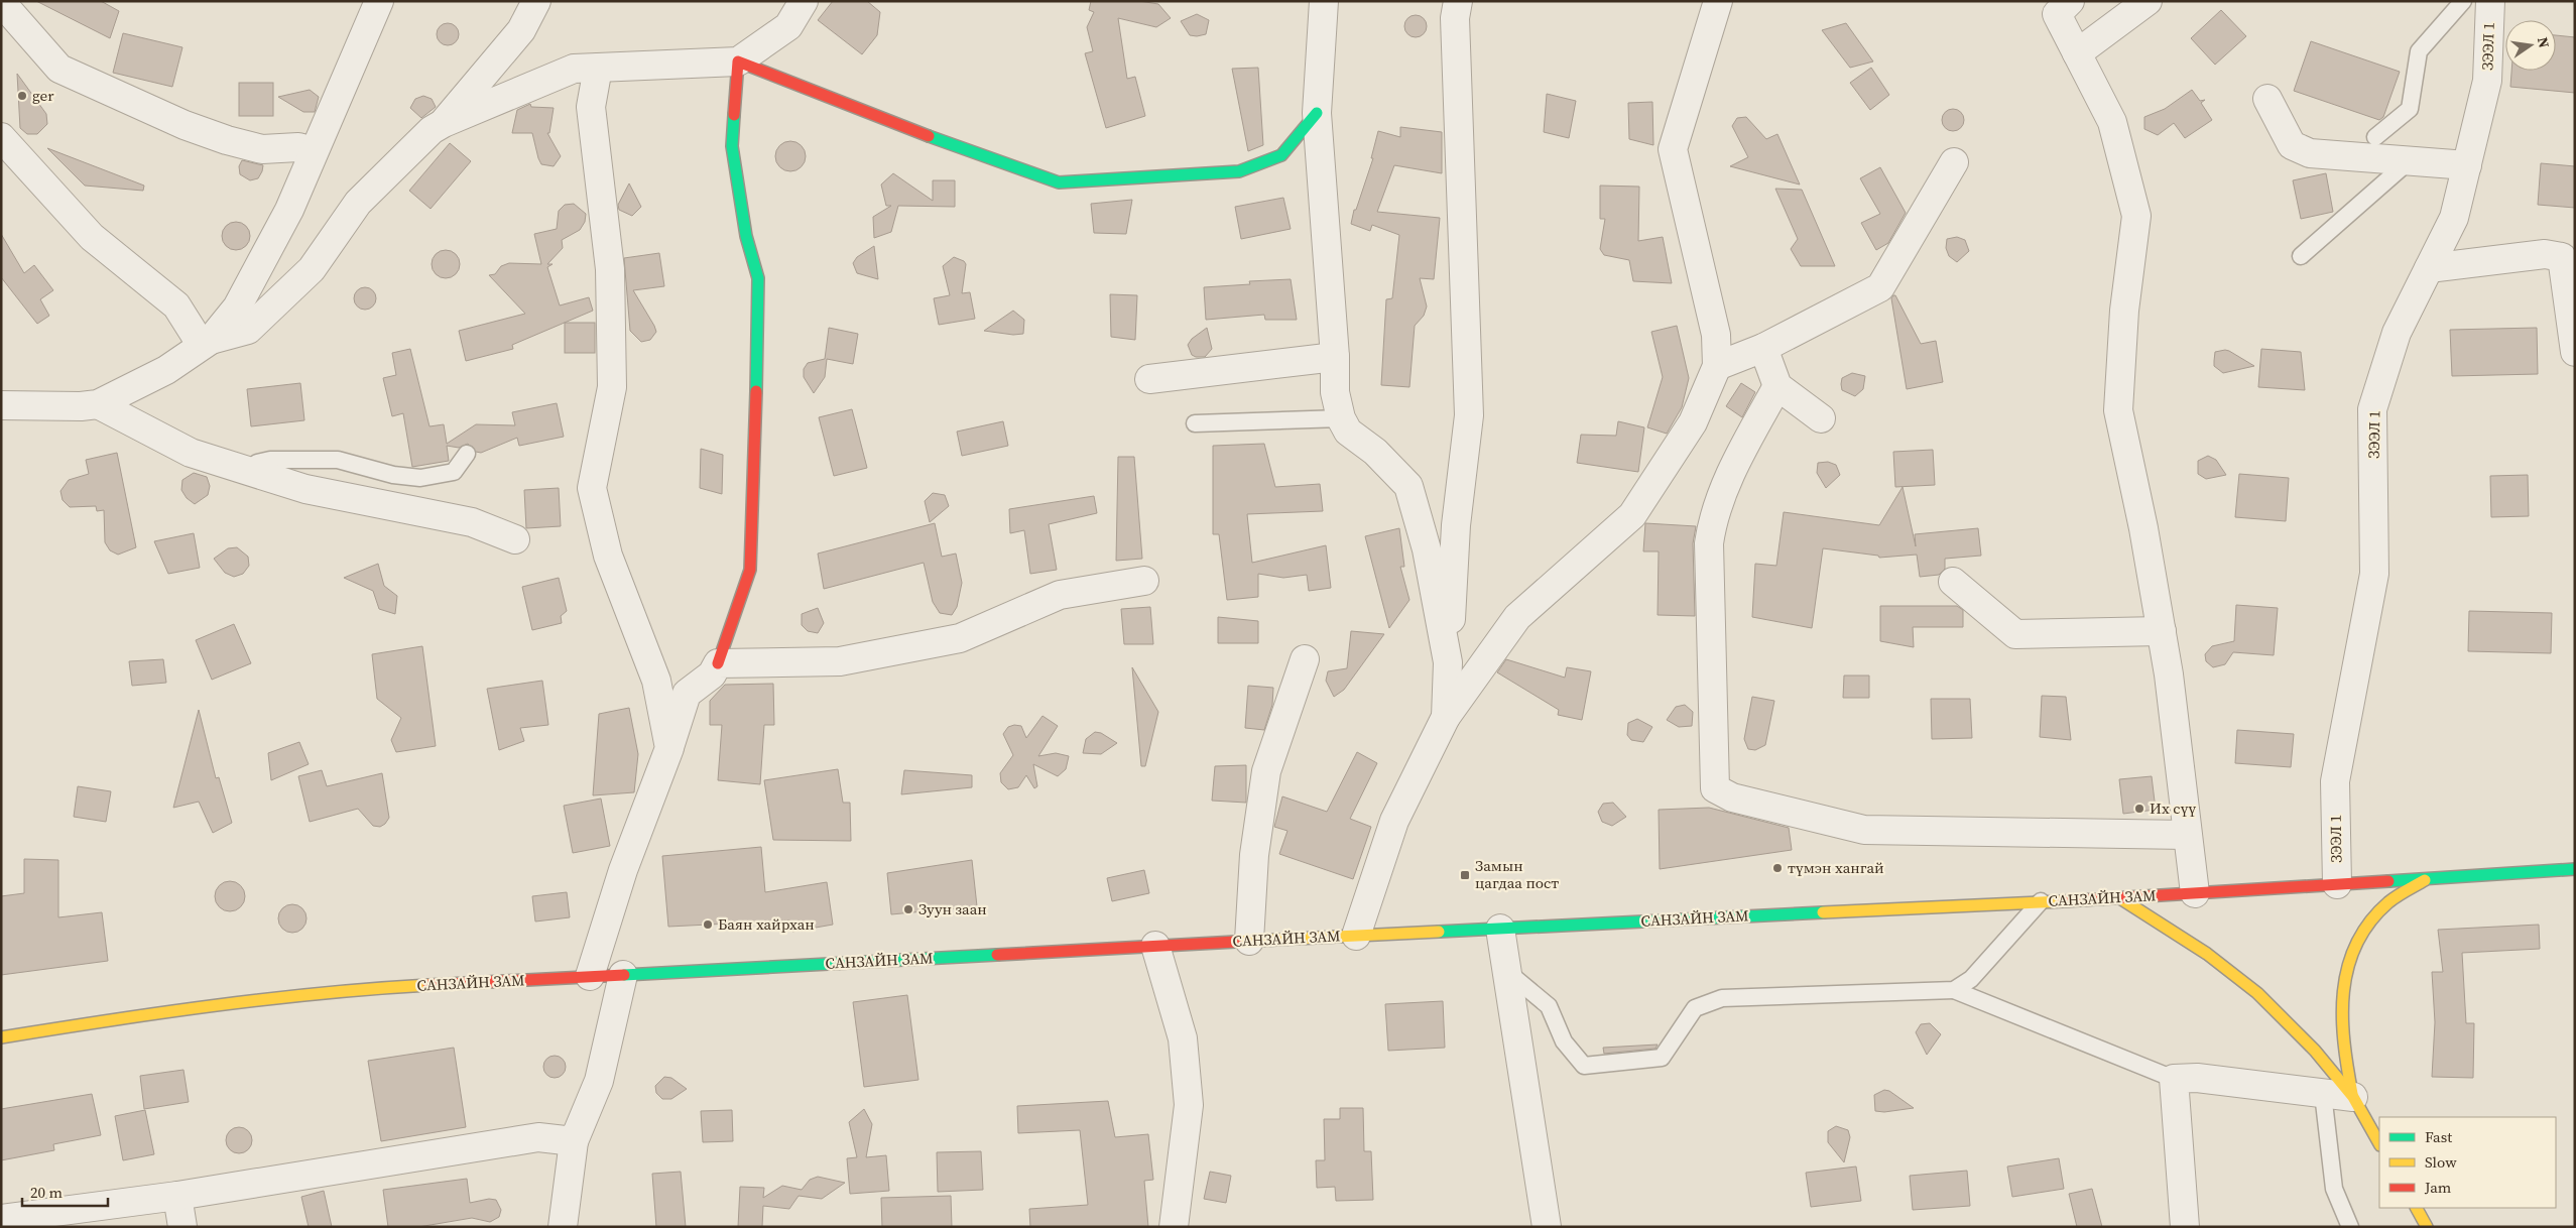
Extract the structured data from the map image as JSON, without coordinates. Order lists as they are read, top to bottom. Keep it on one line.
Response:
{"streets":{"main road":["САНЗАЙН ЗАМ"],"street":["ЗЭЭЛ 1"]},"crossings":[["ЗЭЭЛ 1","САНЗАЙН ЗАМ"]],"places":{"other":["ger","Их сүү","түмэн хангай","Зуун заан","Баян хайрхан"],"transit":["Замын цагдаа пост"]},"legend":["Fast","Slow","Jam"],"scale_bar":"20 m","north":"right"}
